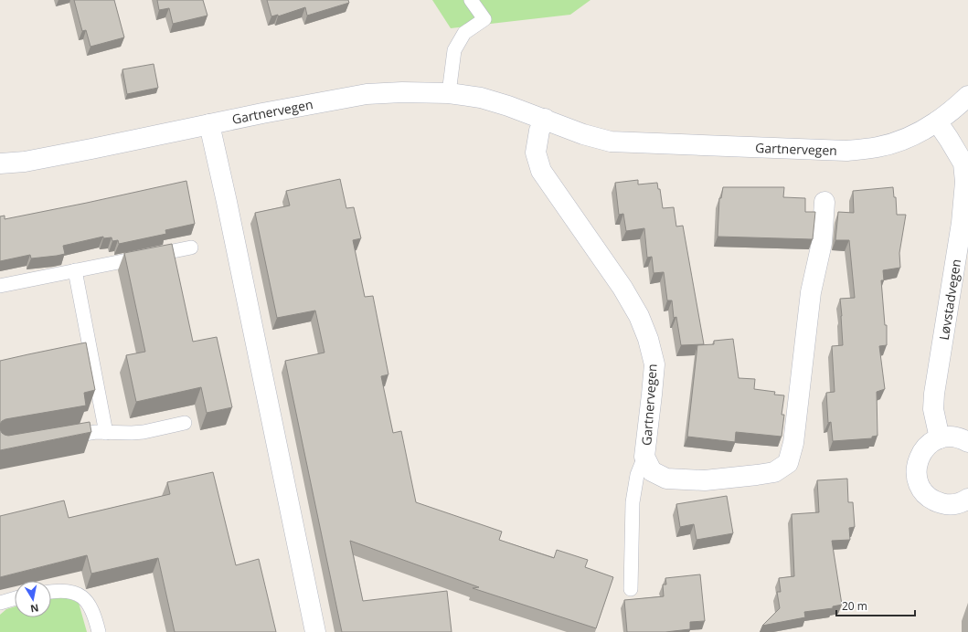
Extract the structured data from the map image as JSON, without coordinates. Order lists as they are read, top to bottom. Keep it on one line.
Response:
{"streets":{"street":["Gartnervegen","Løvstadvegen"]},"crossings":[["Gartnervegen","Løvstadvegen"]],"scale_bar":"20 m","north":"bottom"}
